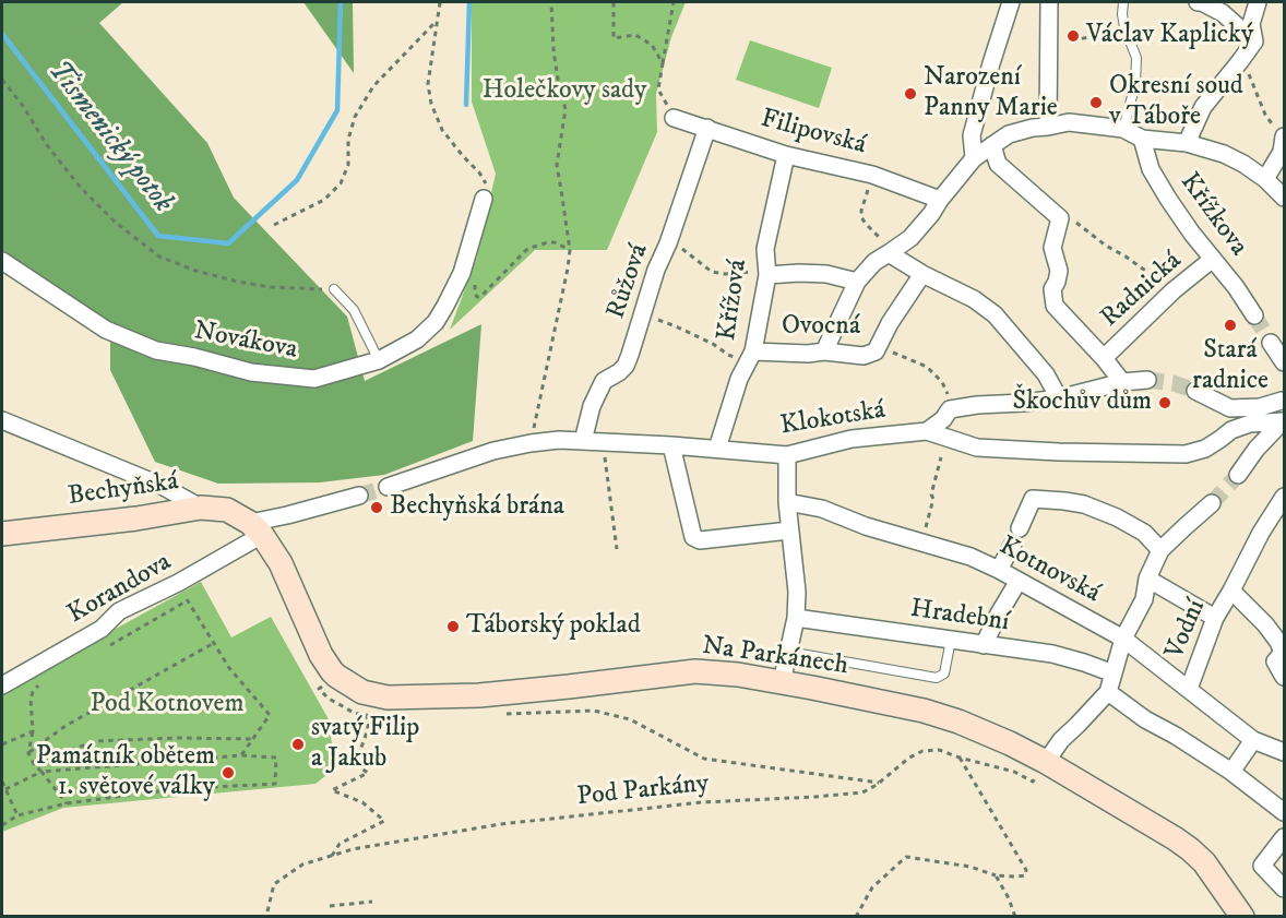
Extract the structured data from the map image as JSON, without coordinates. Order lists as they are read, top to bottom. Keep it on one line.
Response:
{"streets":{"main road":["Bechyňská","Na Parkánech"],"street":["Filipovská","Křížkova","Růžová","Radnická","Křížová","Ovocná","Novákova","Klokotská","Kotnovská","Korandova","Hradební","Vodní"],"path":["Pod Parkány"]},"crossings":[["Filipovská","Růžová"],["Filipovská","Křížová"],["Křížkova","Radnická"],["Růžová","Klokotská"],["Křížová","Ovocná"],["Křížová","Klokotská"],["Bechyňská","Korandova"],["Bechyňská","Na Parkánech"],["Kotnovská","Vodní"],["Korandova","Na Parkánech"],["Na Parkánech","Pod Parkány"]],"water":["Tismenický potok"],"parks":["Holečkovy sady","Pod Kotnovem"],"places":["Václav Kaplický","Narození Panny Marie","Okresní soud v Táboře","Stará radnice","Škochův dům","Bechyňská brána","Táborský poklad","svatý Filip a Jakub","Památník obětem 1. světové války"]}
